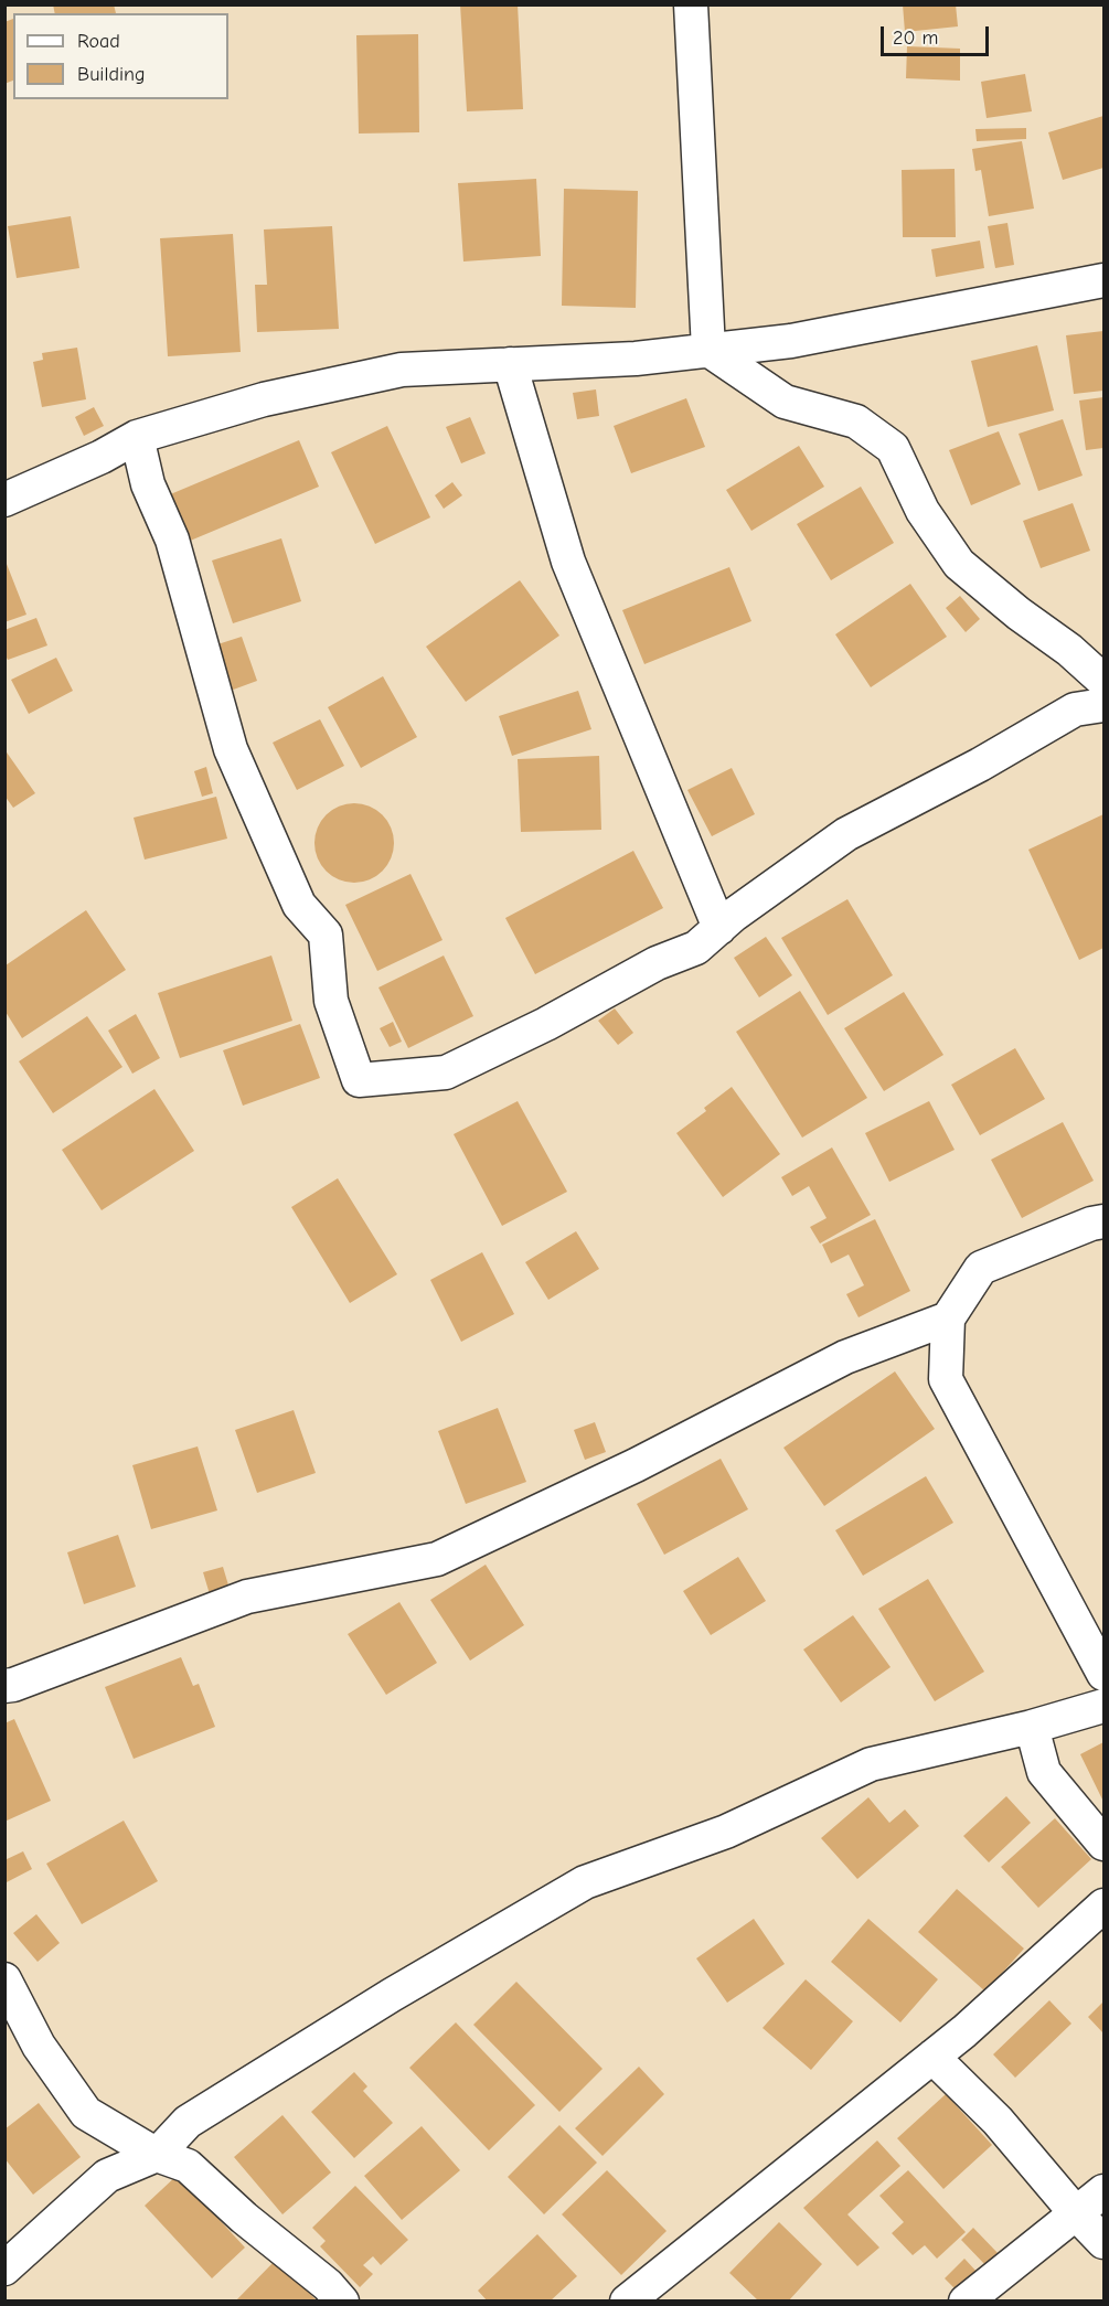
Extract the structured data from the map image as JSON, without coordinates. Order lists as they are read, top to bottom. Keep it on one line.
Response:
{"legend":["Road","Building"],"scale_bar":"20 m"}
